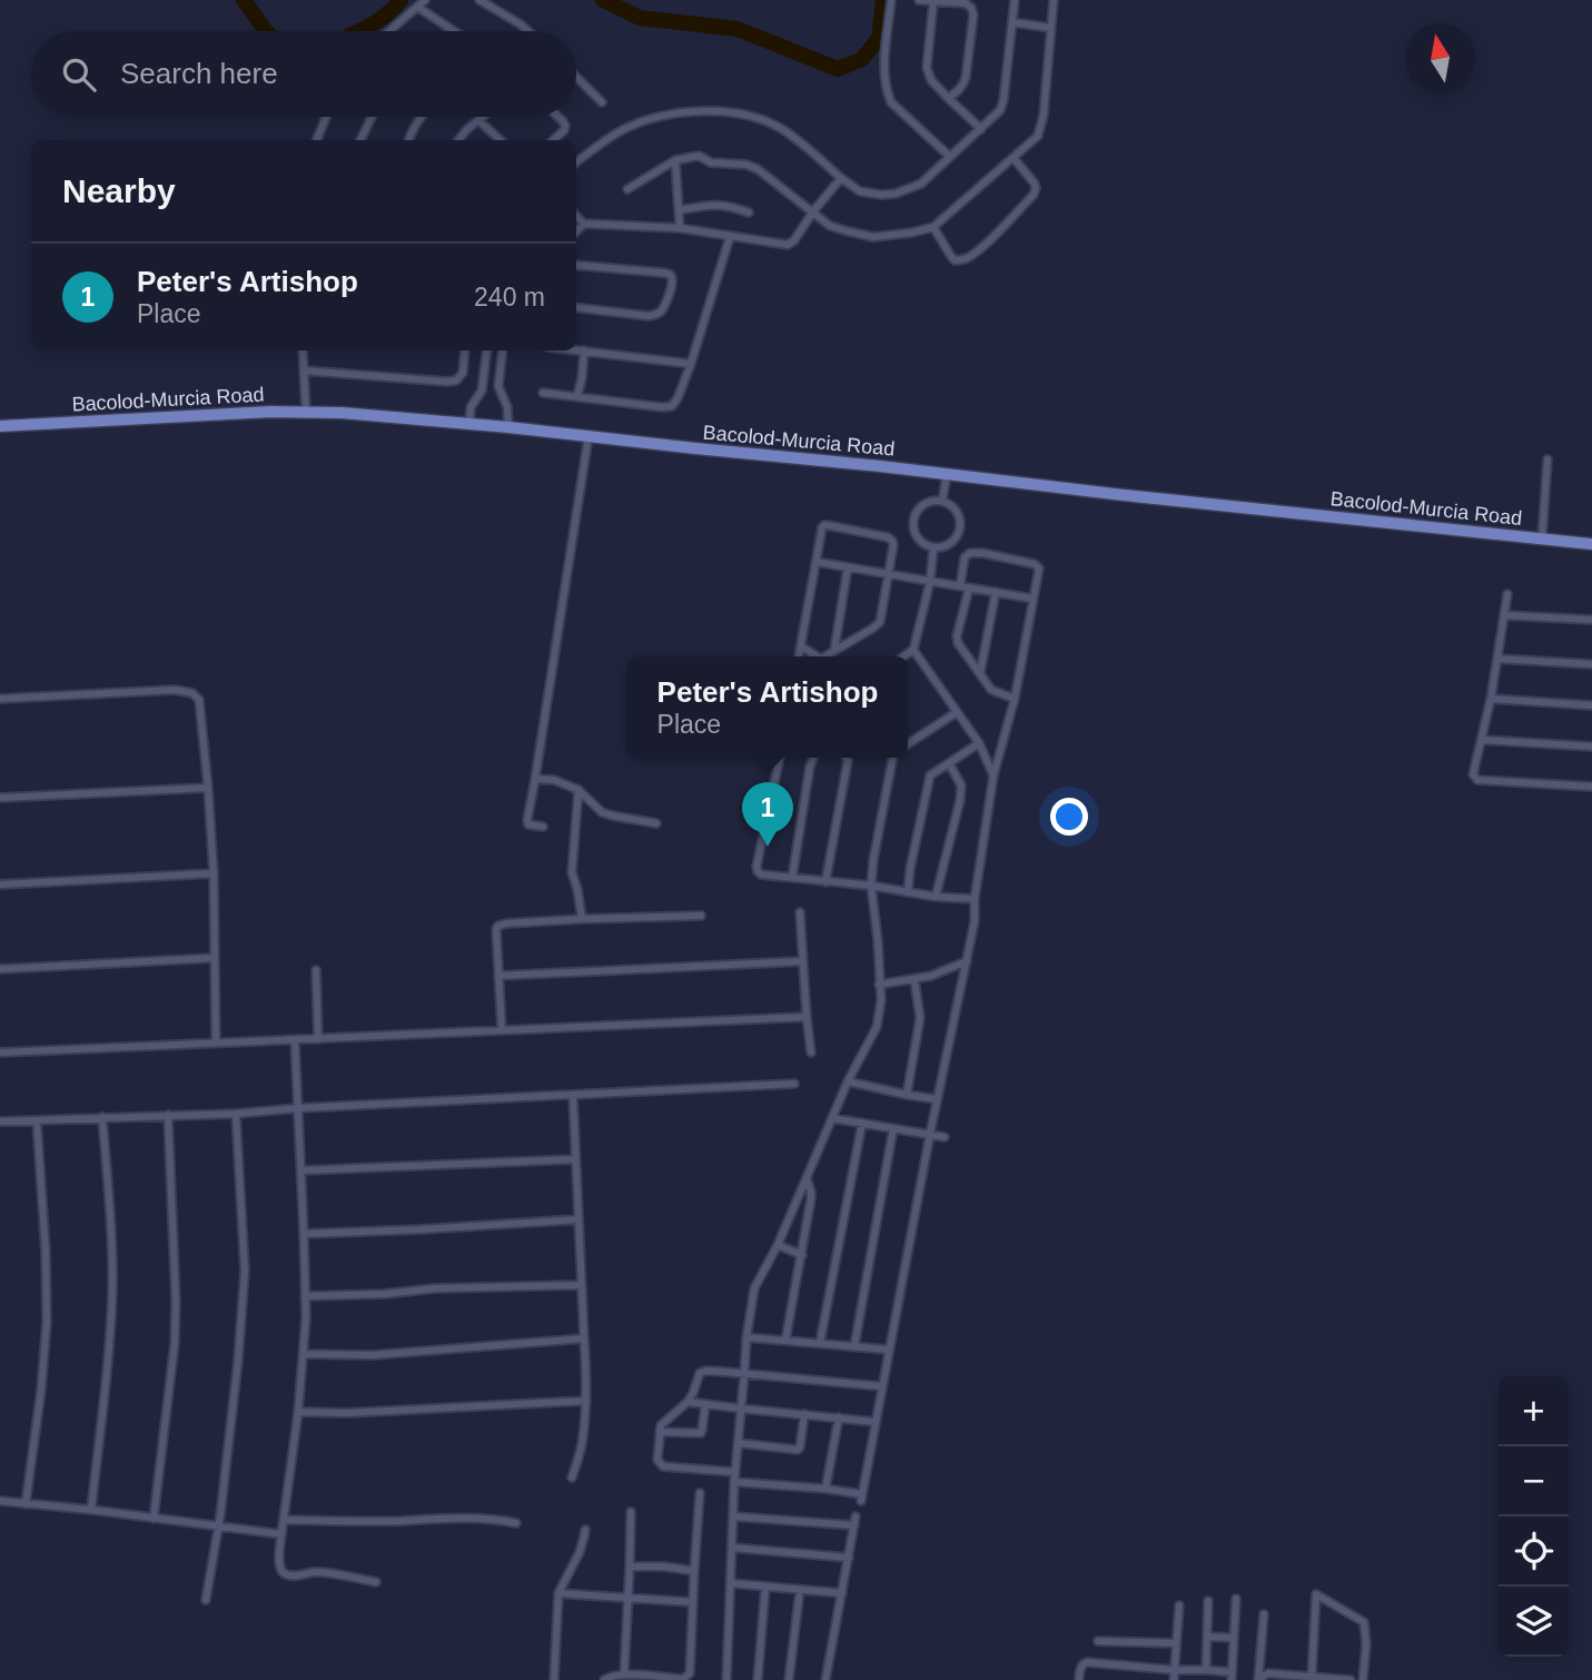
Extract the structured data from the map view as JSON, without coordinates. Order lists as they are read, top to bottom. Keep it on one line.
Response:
{"streets":{"main road":["Bacolod-Murcia Road"]},"north":"top","page":{"search":"Search here","heading":"Nearby","list":[{"mark":"1","name":"Peter's Artishop","note":"Place","value":"240 m"}],"popup":["Peter's Artishop","Place"],"pins":"1","map_buttons":["+","−"]}}
